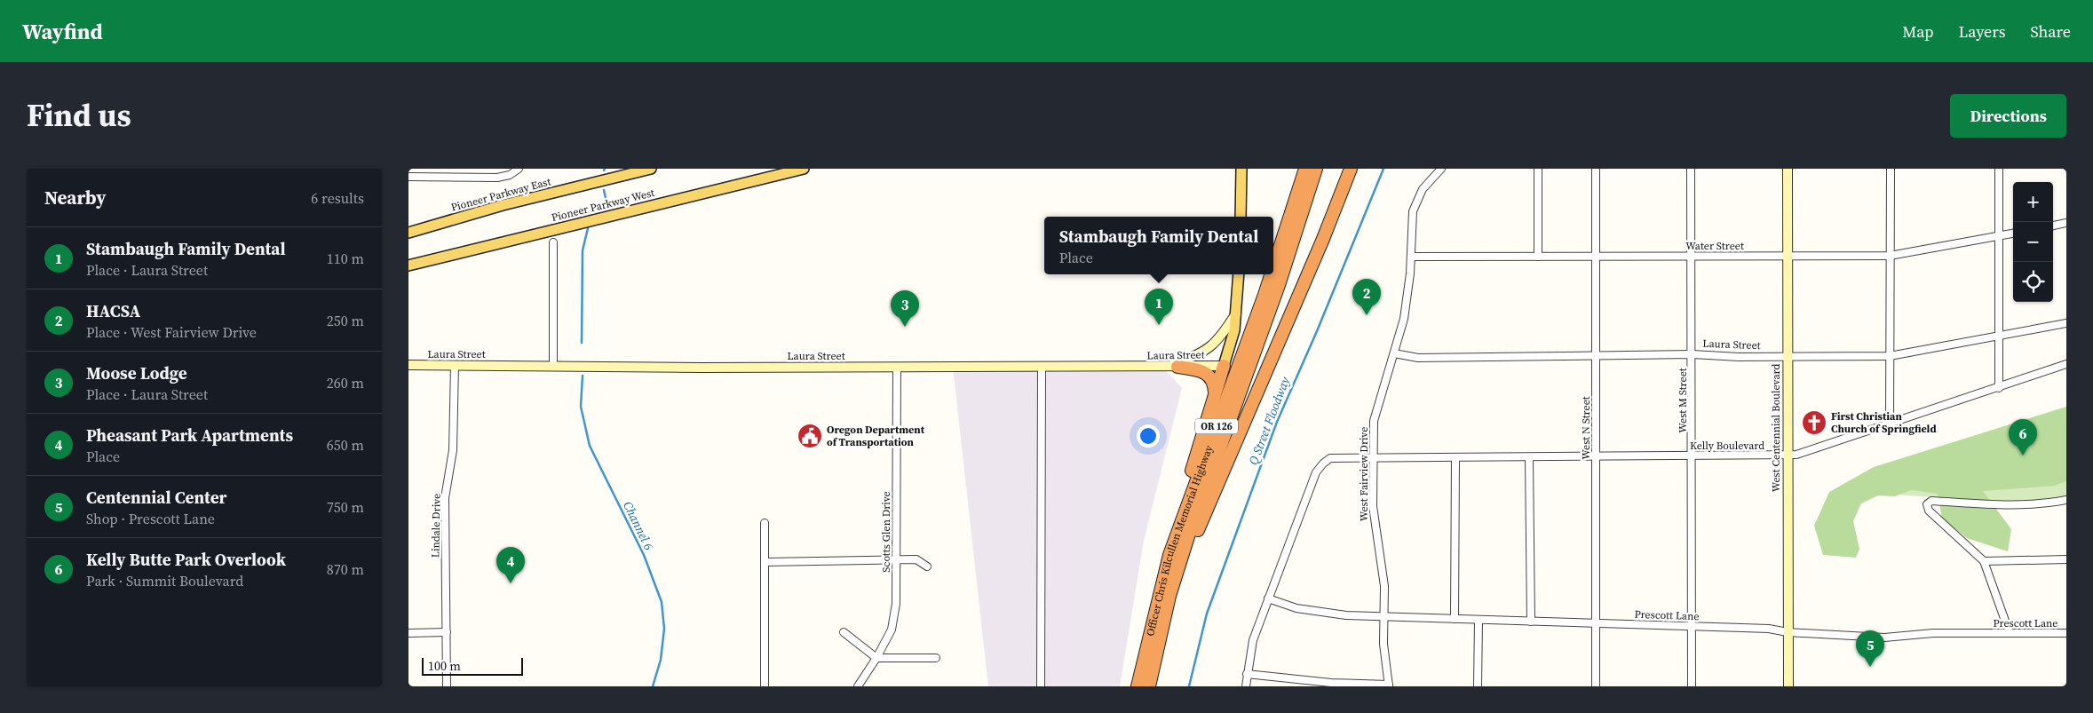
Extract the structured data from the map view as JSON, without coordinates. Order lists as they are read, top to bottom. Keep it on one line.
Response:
{"streets":{"highway":["OR 126","Officer Chris Kilcullen Memorial Highway"],"main road":["Pioneer Parkway East","Pioneer Parkway West"],"street":["Water Street","Laura Street","West M Street","West N Street","West Centennial Boulevard","Kelly Boulevard","West Fairview Drive","Lindale Drive","Scotts Glen Drive","Prescott Lane"]},"crossings":[["Water Street","West M Street"],["Water Street","West N Street"],["Water Street","West Centennial Boulevard"],["Water Street","West Fairview Drive"],["Laura Street","West M Street"],["Laura Street","West N Street"],["Laura Street","West Centennial Boulevard"],["Laura Street","West Fairview Drive"],["Laura Street","Lindale Drive"],["Laura Street","Scotts Glen Drive"],["West M Street","Kelly Boulevard"],["West M Street","Prescott Lane"],["West N Street","Kelly Boulevard"],["West N Street","Prescott Lane"],["West Centennial Boulevard","Kelly Boulevard"],["West Centennial Boulevard","Prescott Lane"],["Kelly Boulevard","West Fairview Drive"],["Kelly Boulevard","Prescott Lane"],["West Fairview Drive","Prescott Lane"]],"water":["Q Street Floodway","Channel 6"],"places":{"church":["First Christian Church of Springfield"],"public building":["Oregon Department of Transportation"]},"scale_bar":"100 m","page":{"header":"Wayfind","nav":["Map","Layers","Share"],"title":"Find us","buttons":"Directions","heading":["Nearby","6 results"],"map_buttons":["+","−"],"popup":["Stambaugh Family Dental","Place"],"list":[{"mark":"1","name":"Stambaugh Family Dental","note":"Place · Laura Street","value":"110 m"},{"mark":"2","name":"HACSA","note":"Place · West Fairview Drive","value":"250 m"},{"mark":"3","name":"Moose Lodge","note":"Place · Laura Street","value":"260 m"},{"mark":"4","name":"Pheasant Park Apartments","note":"Place","value":"650 m"},{"mark":"5","name":"Centennial Center","note":"Shop · Prescott Lane","value":"750 m"},{"mark":"6","name":"Kelly Butte Park Overlook","note":"Park · Summit Boulevard","value":"870 m"}],"pins":["2","1","3","6","4","5"],"scale":"100 m"}}
